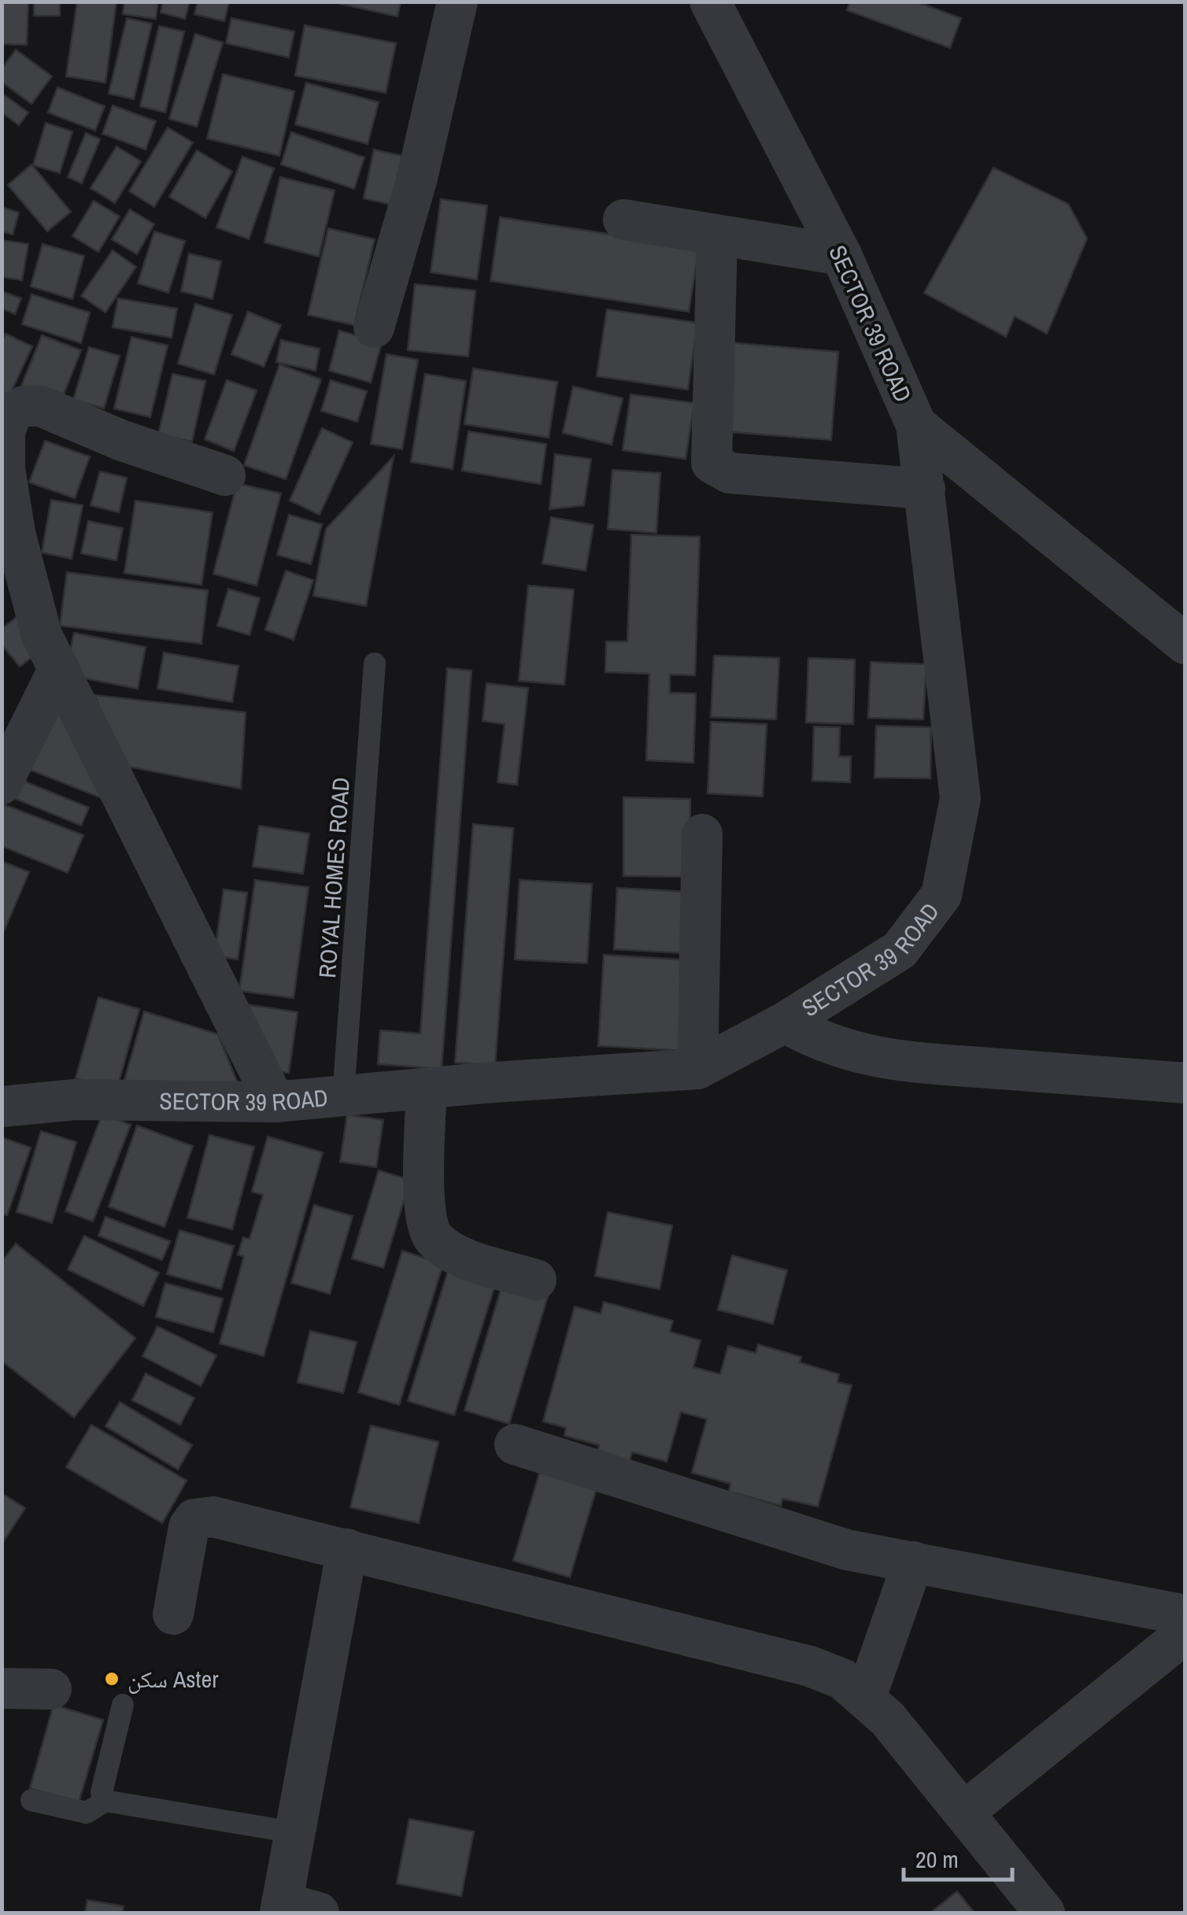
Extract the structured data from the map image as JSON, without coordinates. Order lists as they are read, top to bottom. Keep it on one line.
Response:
{"streets":{"street":["SECTOR 39 ROAD"],"lane":["ROYAL HOMES ROAD"]},"crossings":[["SECTOR 39 ROAD","ROYAL HOMES ROAD"]],"places":["سكن Aster"],"scale_bar":"20 m"}
